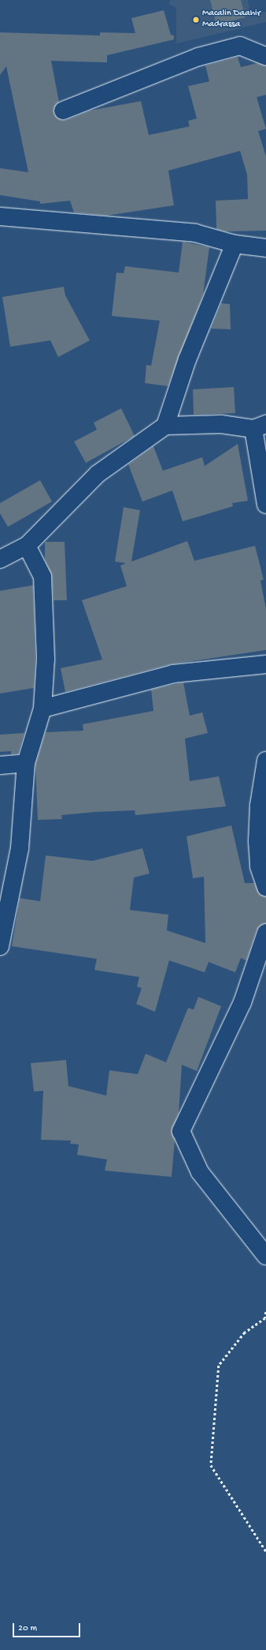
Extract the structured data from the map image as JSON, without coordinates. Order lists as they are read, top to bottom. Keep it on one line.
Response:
{"places":["Macalin Daahir Madrassa"],"scale_bar":"20 m"}
